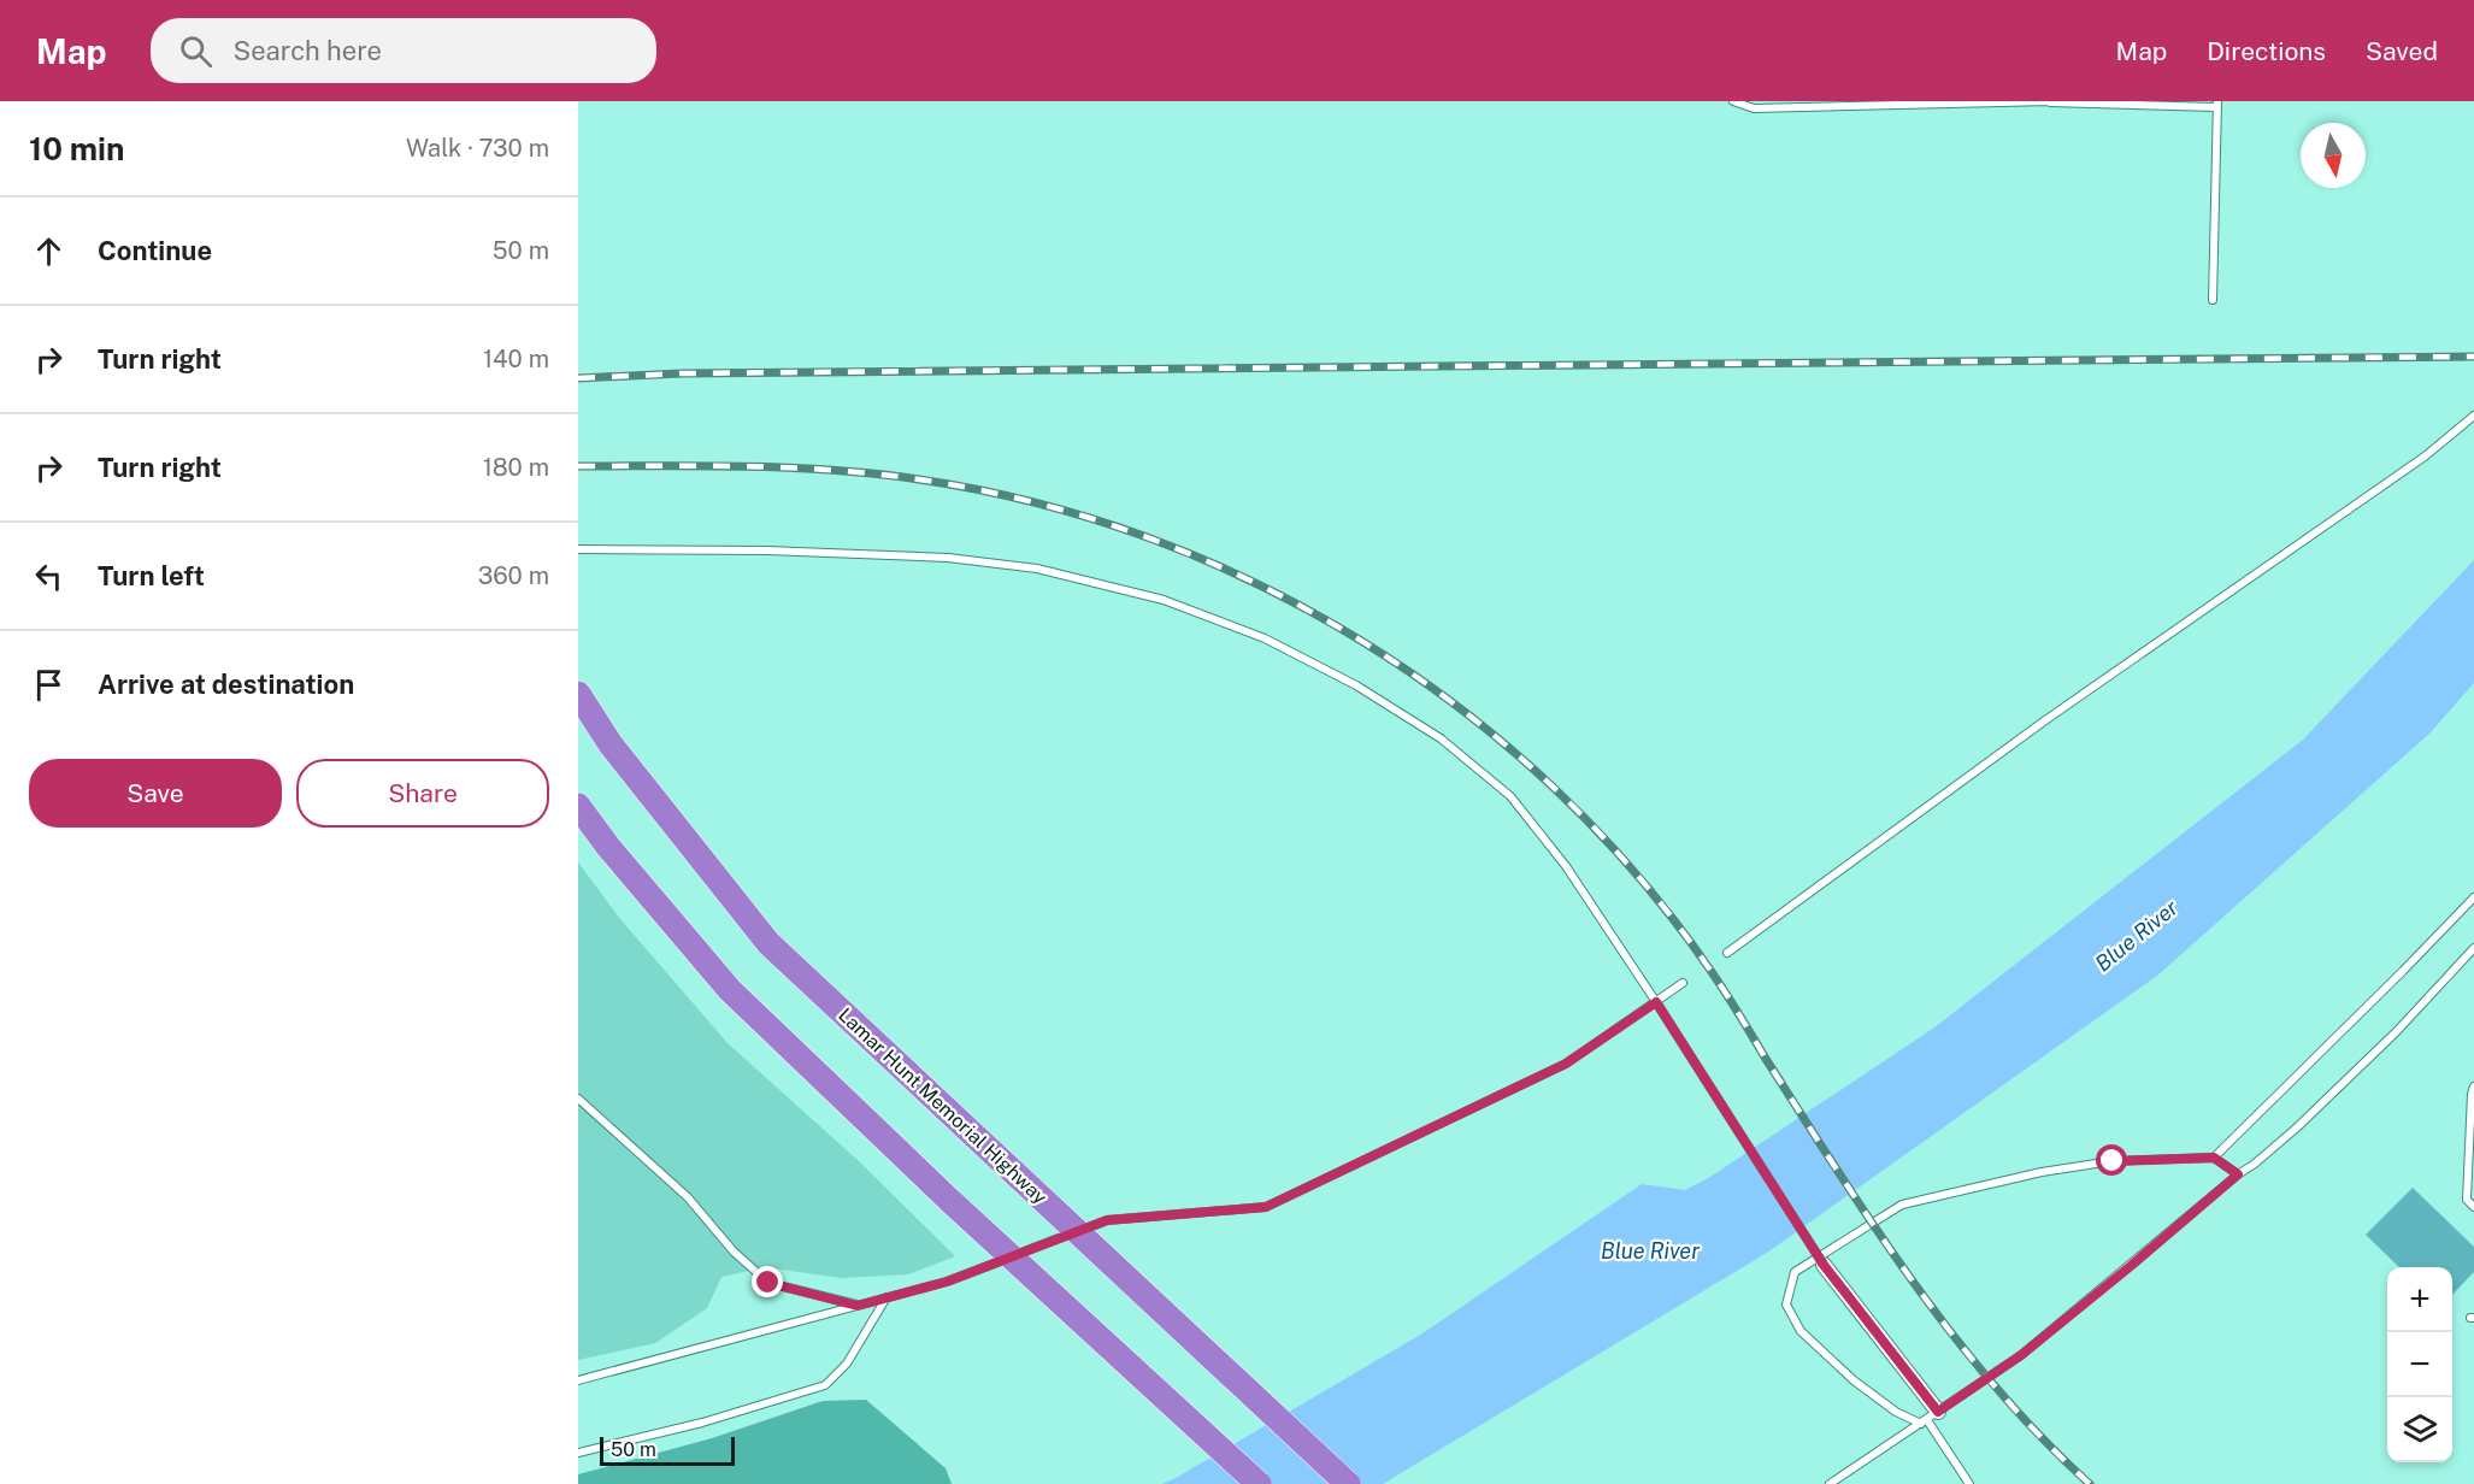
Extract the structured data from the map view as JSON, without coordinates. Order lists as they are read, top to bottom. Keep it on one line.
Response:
{"streets":{"highway":["Lamar Hunt Memorial Highway"]},"water":["Blue River"],"scale_bar":"50 m","north":"bottom","page":{"header":"Map","search":"Search here","nav":["Map","Directions","Saved"],"heading":["10 min","Walk · 730 m"],"list":[["Continue","50 m"],["Turn right","140 m"],["Turn right","180 m"],["Turn left","360 m"],"Arrive at destination"],"buttons":["Save","Share"],"map_buttons":["+","−"],"scale":"50 m"}}
